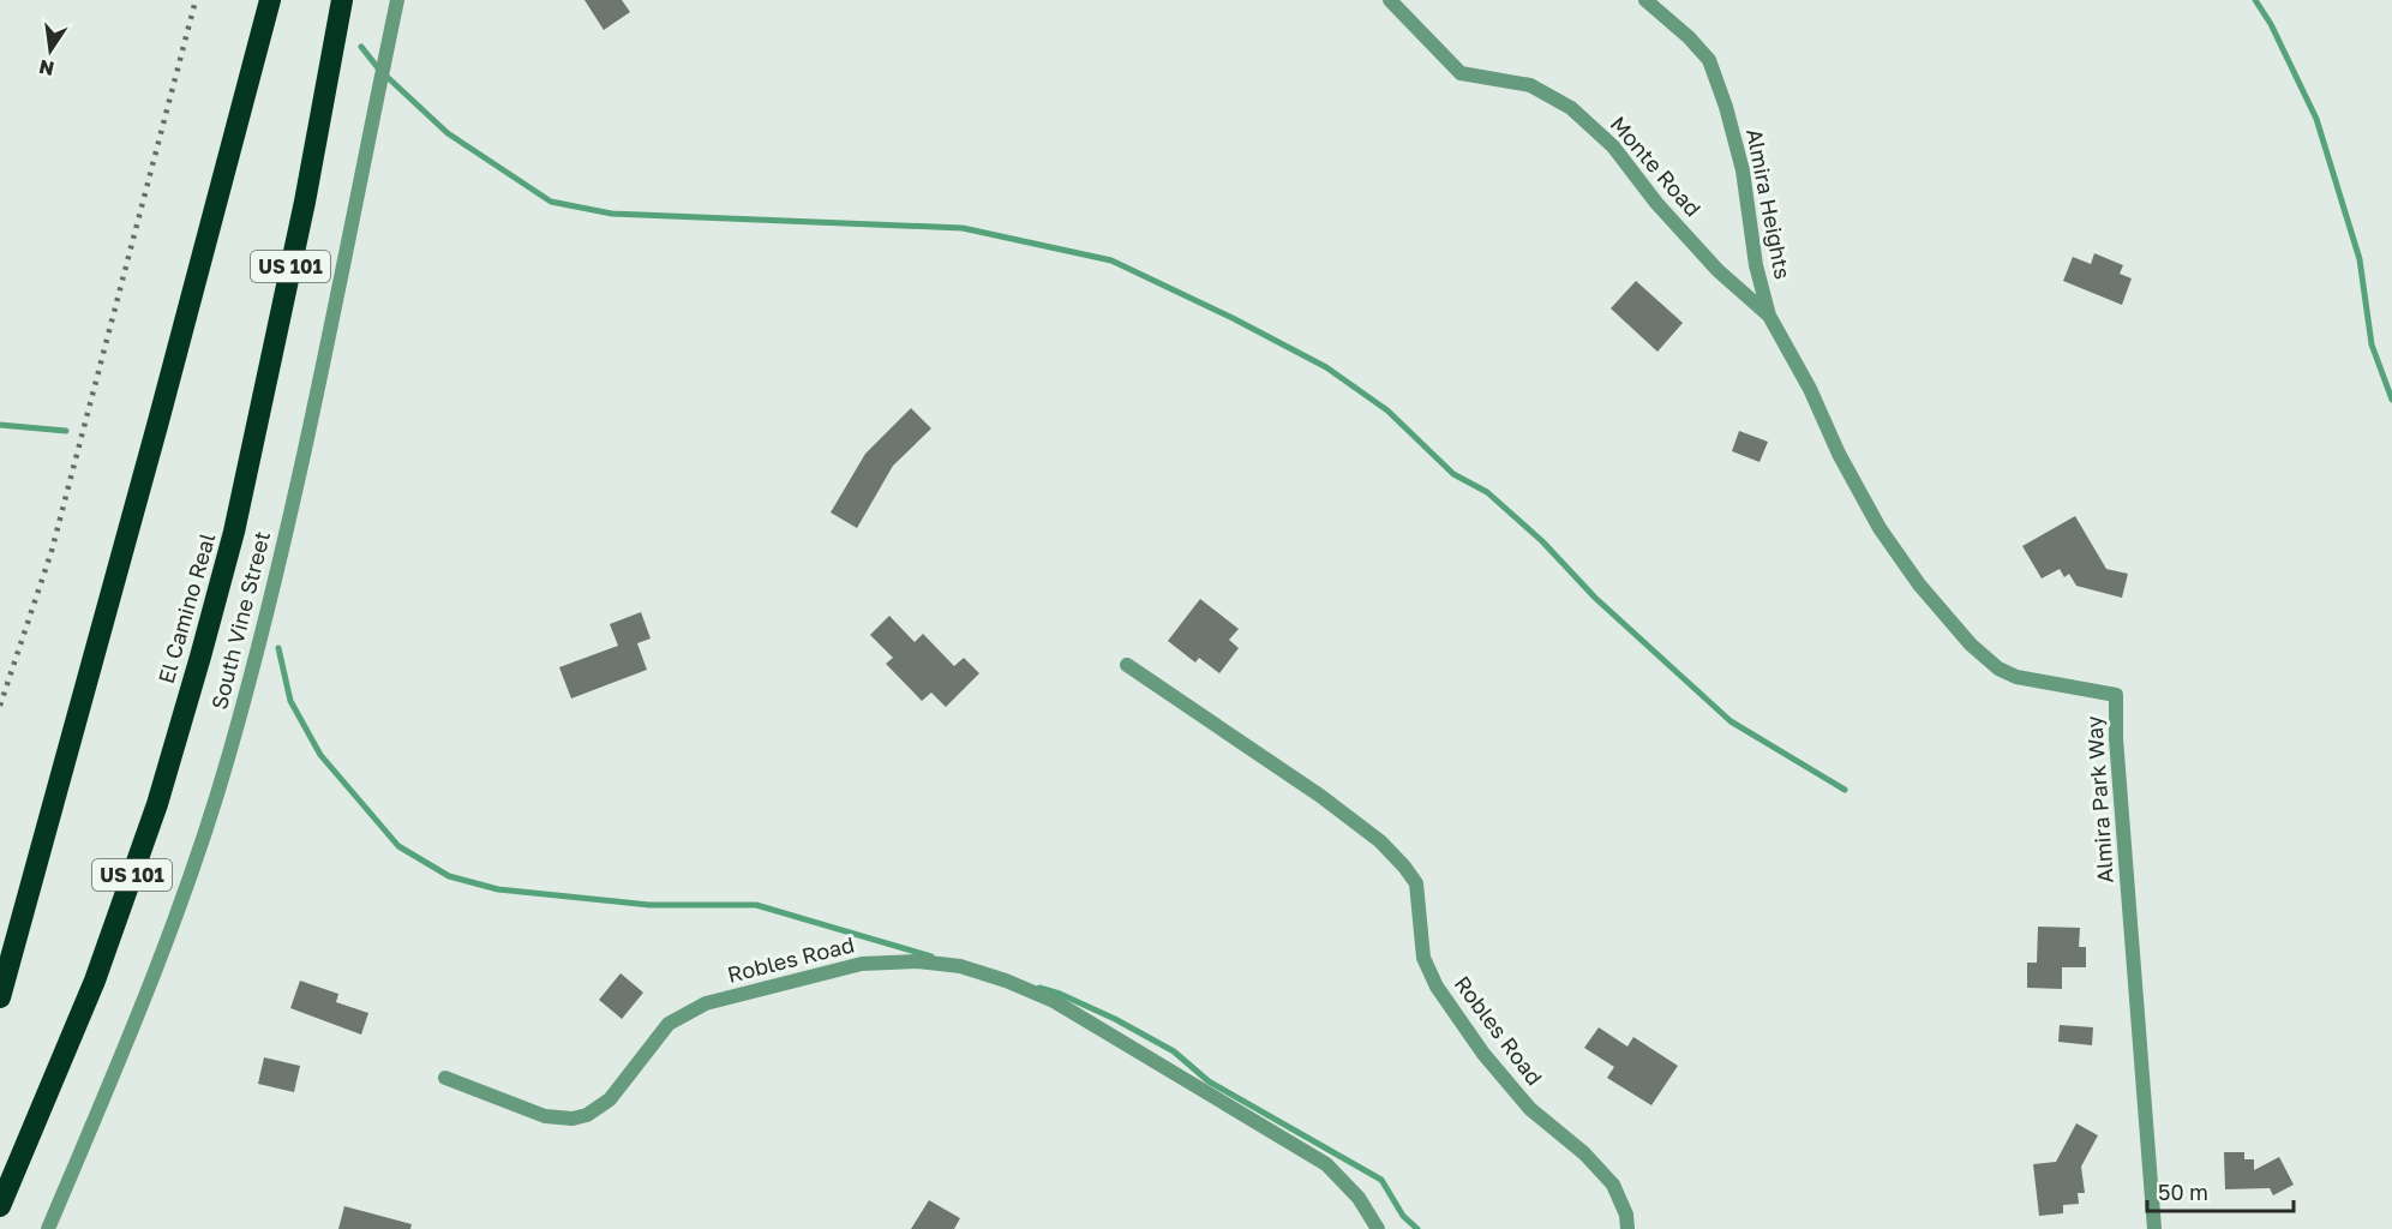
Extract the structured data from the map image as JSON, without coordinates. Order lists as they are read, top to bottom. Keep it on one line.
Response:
{"streets":{"highway":["US 101","El Camino Real"],"street":["Monte Road","Almira Heights","South Vine Street","Almira Park Way","Robles Road"]},"crossings":[["Monte Road","Almira Heights"],["Monte Road","Almira Park Way"],["Almira Heights","Almira Park Way"]],"scale_bar":"50 m","north":"bottom"}
